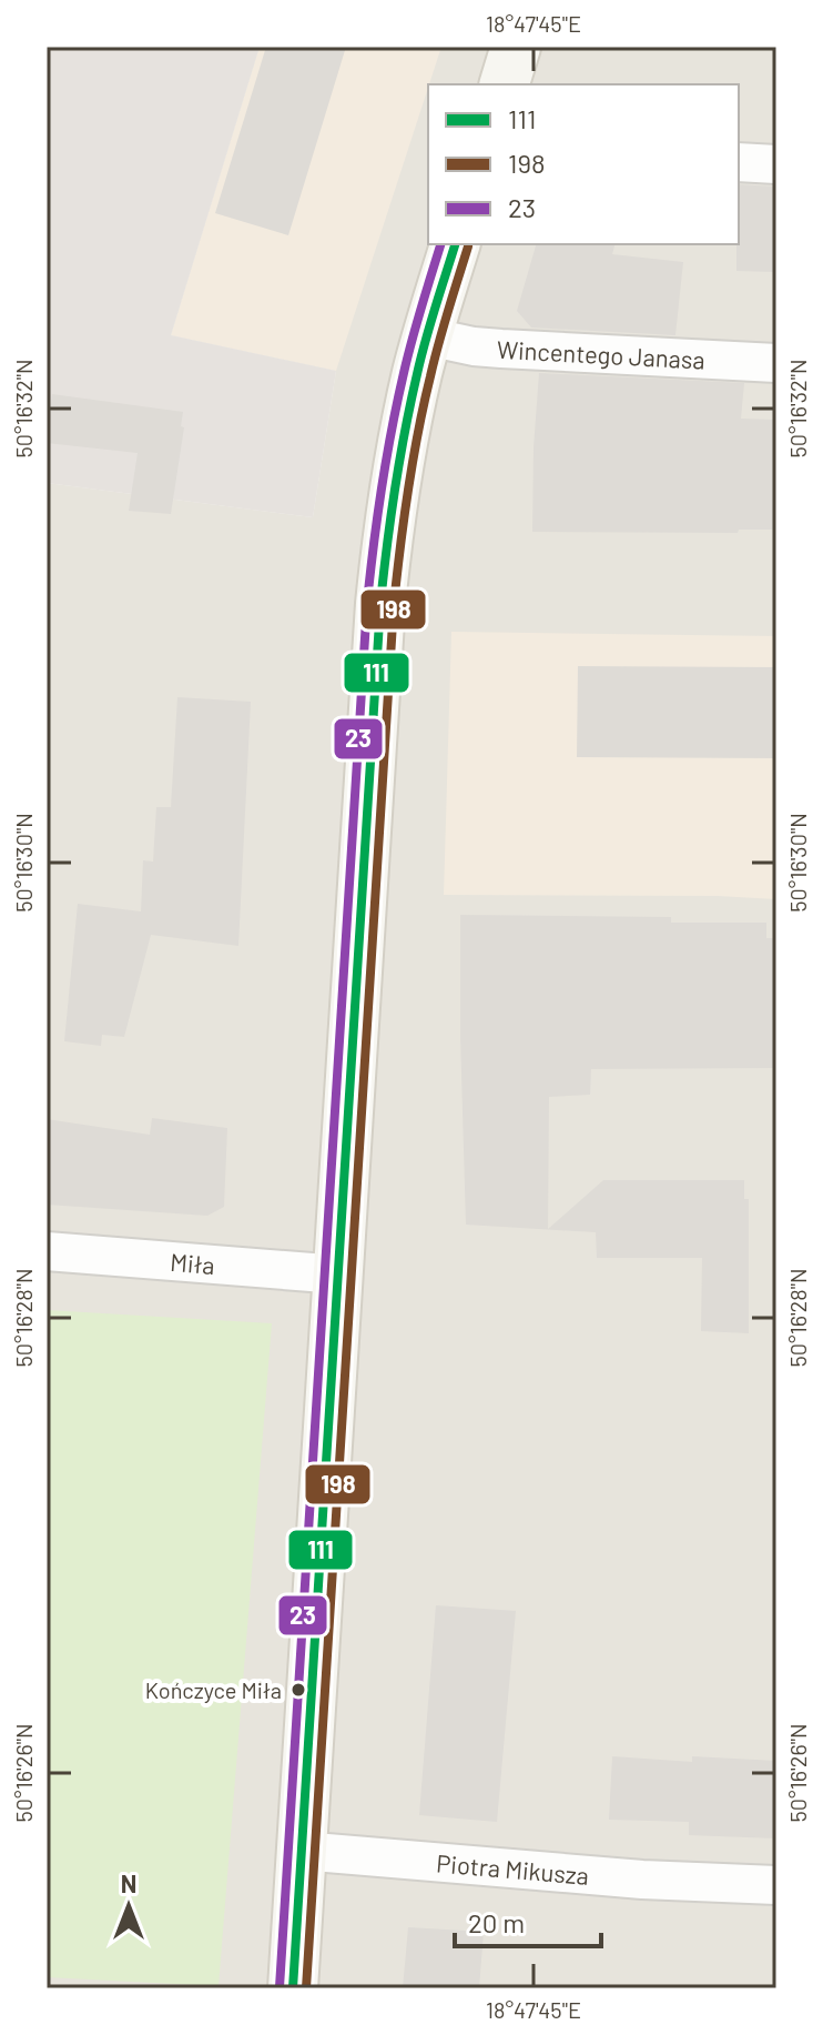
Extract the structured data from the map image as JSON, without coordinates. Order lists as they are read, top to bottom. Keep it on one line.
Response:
{"streets":{"street":["Wincentego Janasa","Miła","Piotra Mikusza"]},"places":["Kończyce Miła"],"lines":["transit line 111","transit line 23","transit line 198"],"legend":["111","198","23"],"scale_bar":"20 m","north":"top","coordinates":["18°47'45\"E","50°16'32\"N","50°16'30\"N","50°16'28\"N","50°16'26\"N"]}
